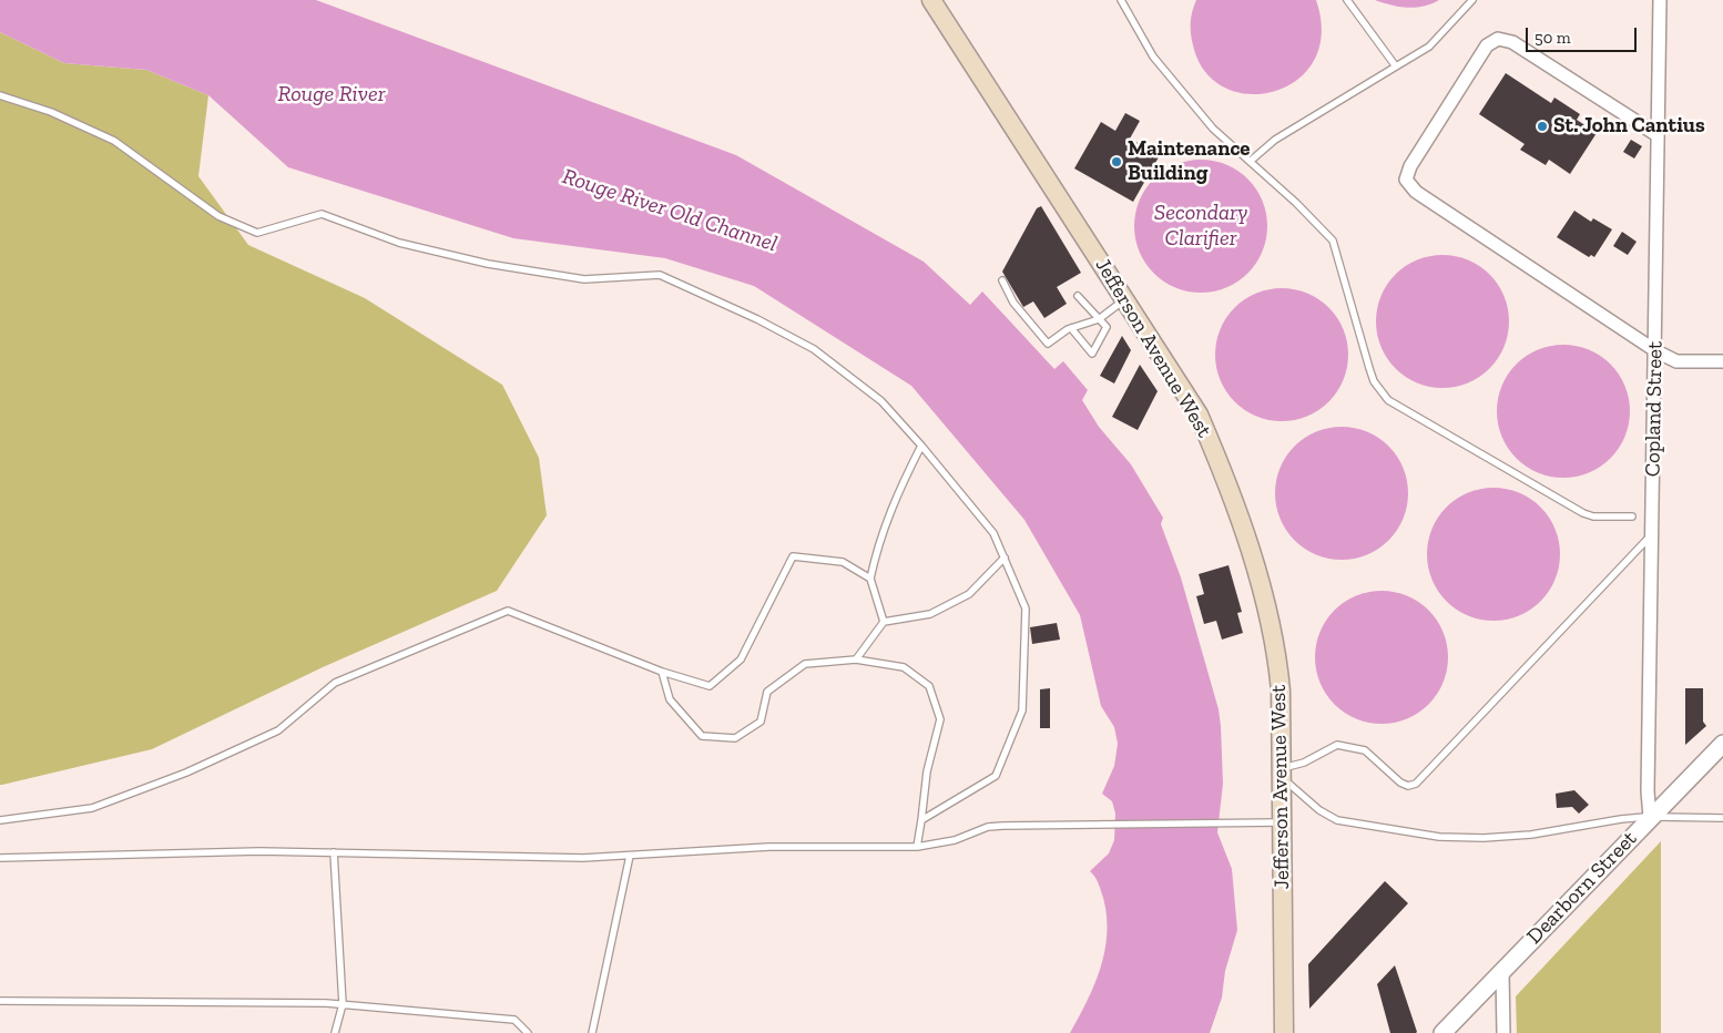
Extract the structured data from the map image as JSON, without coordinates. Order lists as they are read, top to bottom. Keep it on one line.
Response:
{"streets":{"main road":["Jefferson Avenue West"],"street":["Copland Street","Dearborn Street"]},"crossings":[["Copland Street","Dearborn Street"]],"water":["Rouge River","Rouge River Old Channel","Secondary Clarifier"],"places":["St. John Cantius","Maintenance Building"],"scale_bar":"50 m"}
